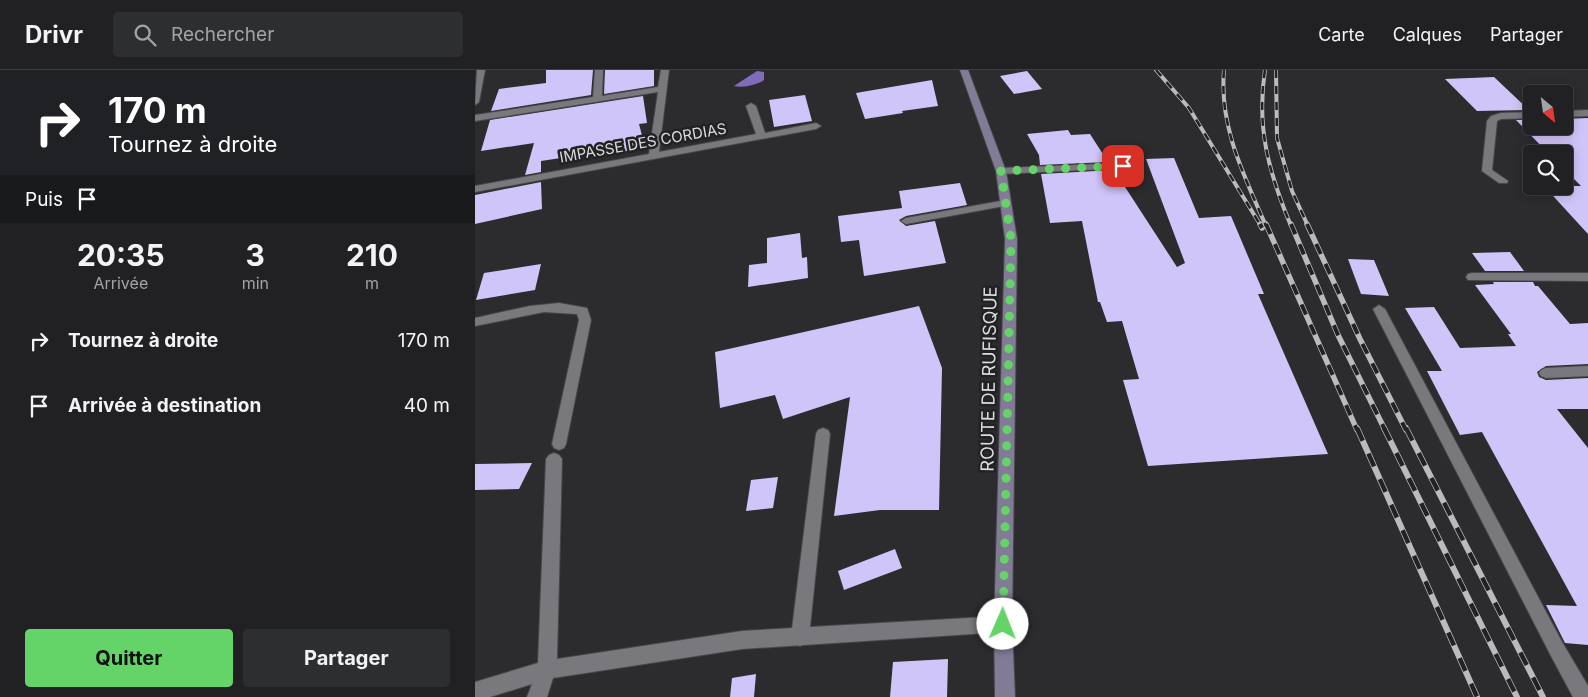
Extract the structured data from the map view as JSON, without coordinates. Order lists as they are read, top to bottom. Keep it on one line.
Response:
{"streets":{"main road":["ROUTE DE RUFISQUE"],"street":["IMPASSE DES CORDIAS"]},"north":"bottom right","page":{"header":"Drivr","search":"Rechercher","nav":["Carte","Calques","Partager"],"turn":["170 m","Tournez à droite"],"then":"Puis","eta":["20:35","Arrivée","3","min","210","m"],"list":[{"name":"Tournez à droite","value":"170 m"},{"name":"Arrivée à destination","value":"40 m"}],"buttons":["Quitter","Partager"]}}
